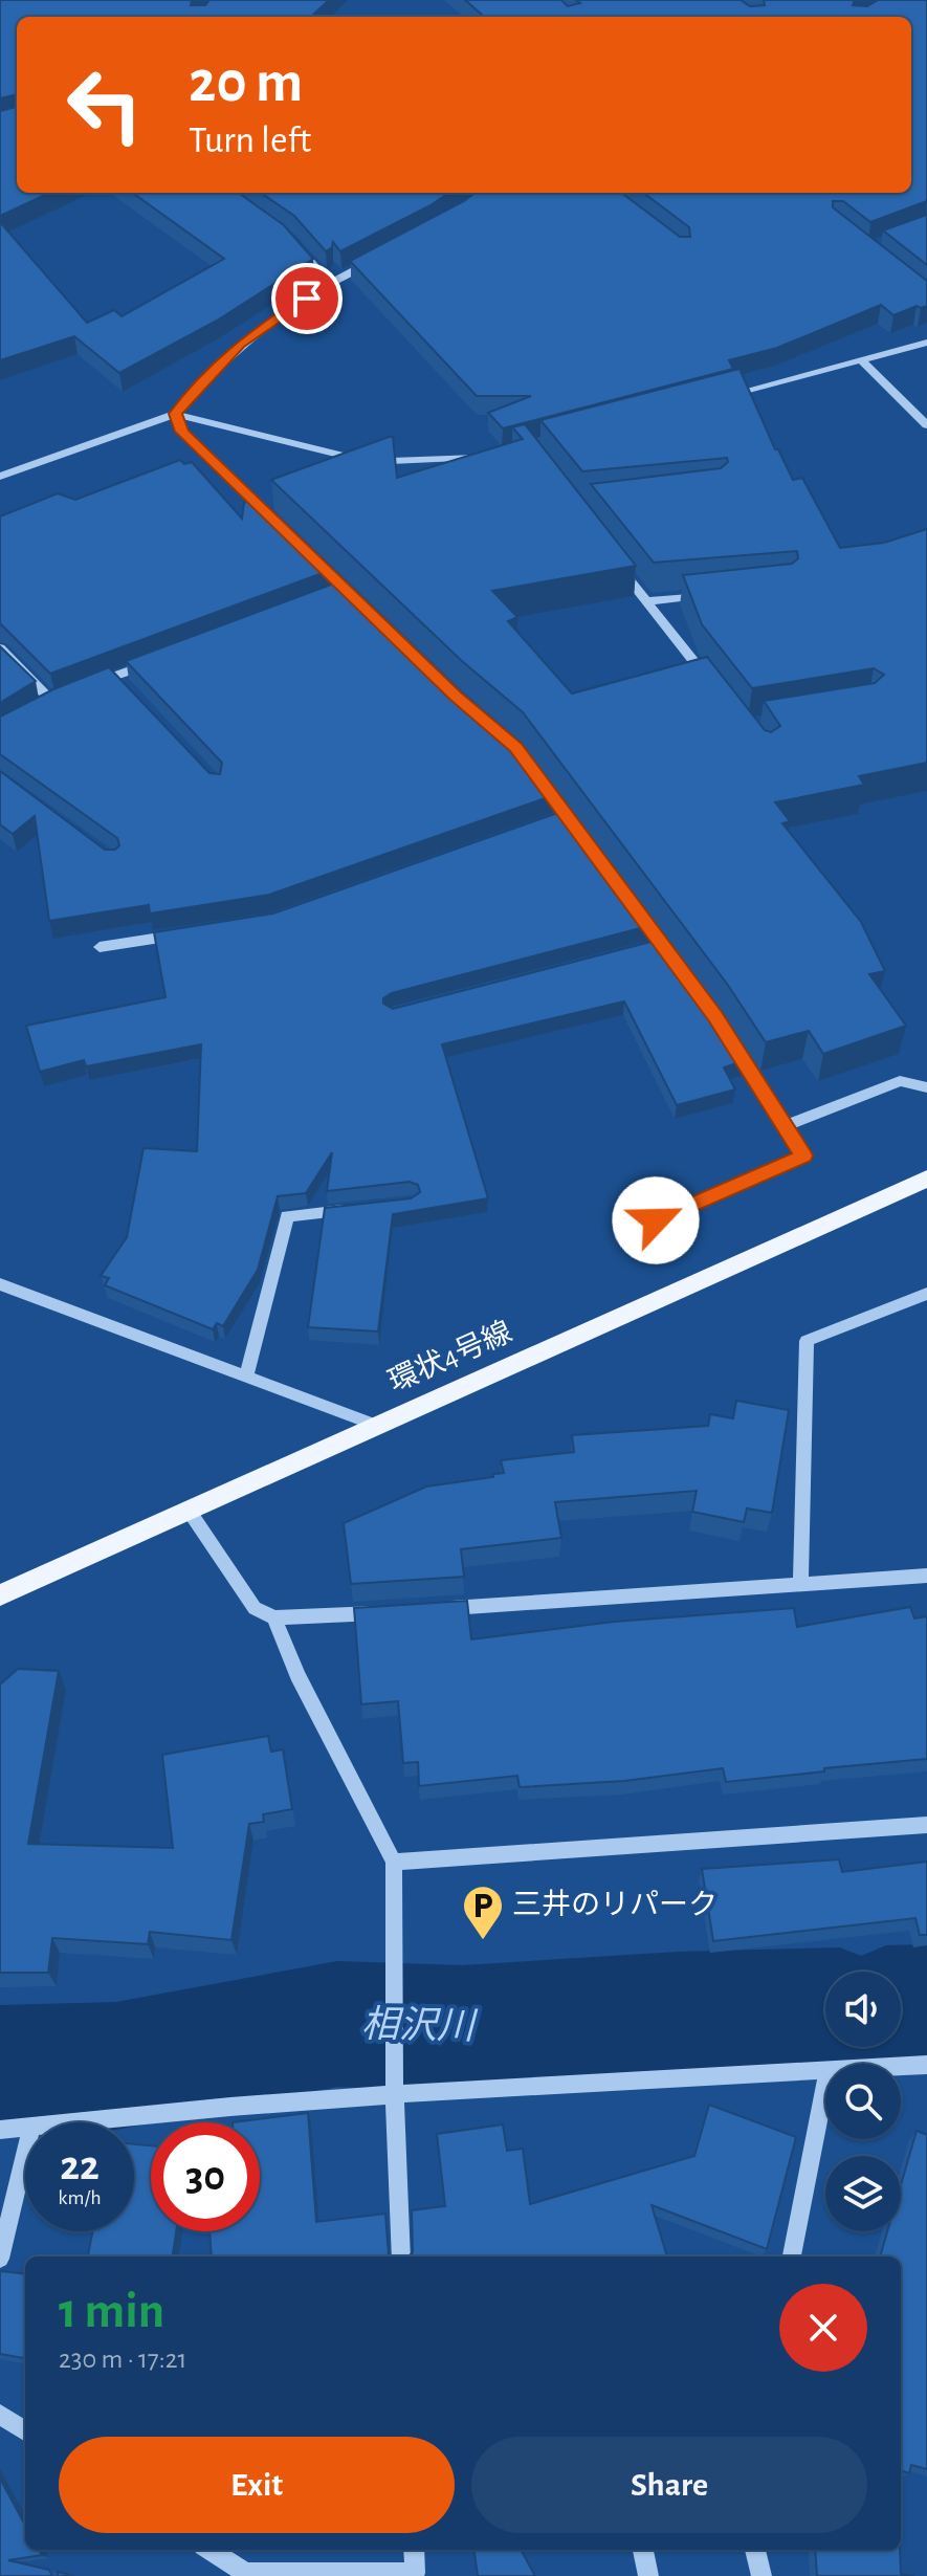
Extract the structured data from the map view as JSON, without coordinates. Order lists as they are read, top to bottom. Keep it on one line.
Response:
{"streets":{"main road":["環状4号線"]},"water":["相沢川"],"places":{"parking":["三井のリパーク"]},"page":{"turn":["20 m","Turn left"],"speed":"22 km/h","limit":"30","heading":["1 min","230 m · 17:21"],"buttons":["Exit","Share"]}}
